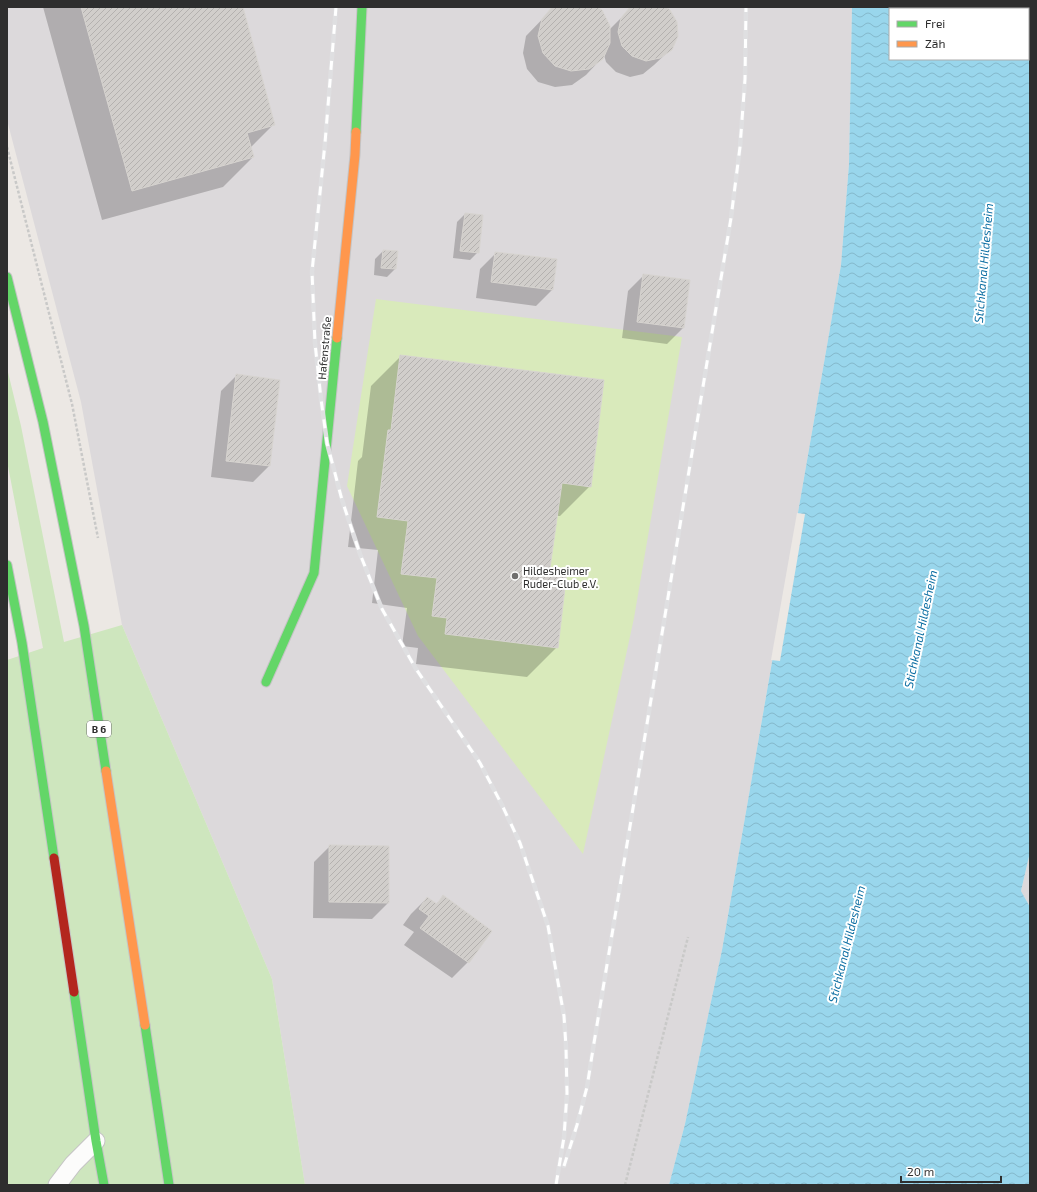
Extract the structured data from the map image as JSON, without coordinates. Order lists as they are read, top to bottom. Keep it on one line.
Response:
{"streets":{"main road":["Hafenstraße","B 6"]},"water":["Stichkanal Hildesheim"],"places":["Hildesheimer Ruder-Club e.V."],"legend":["Frei","Zäh"],"scale_bar":"20 m"}
